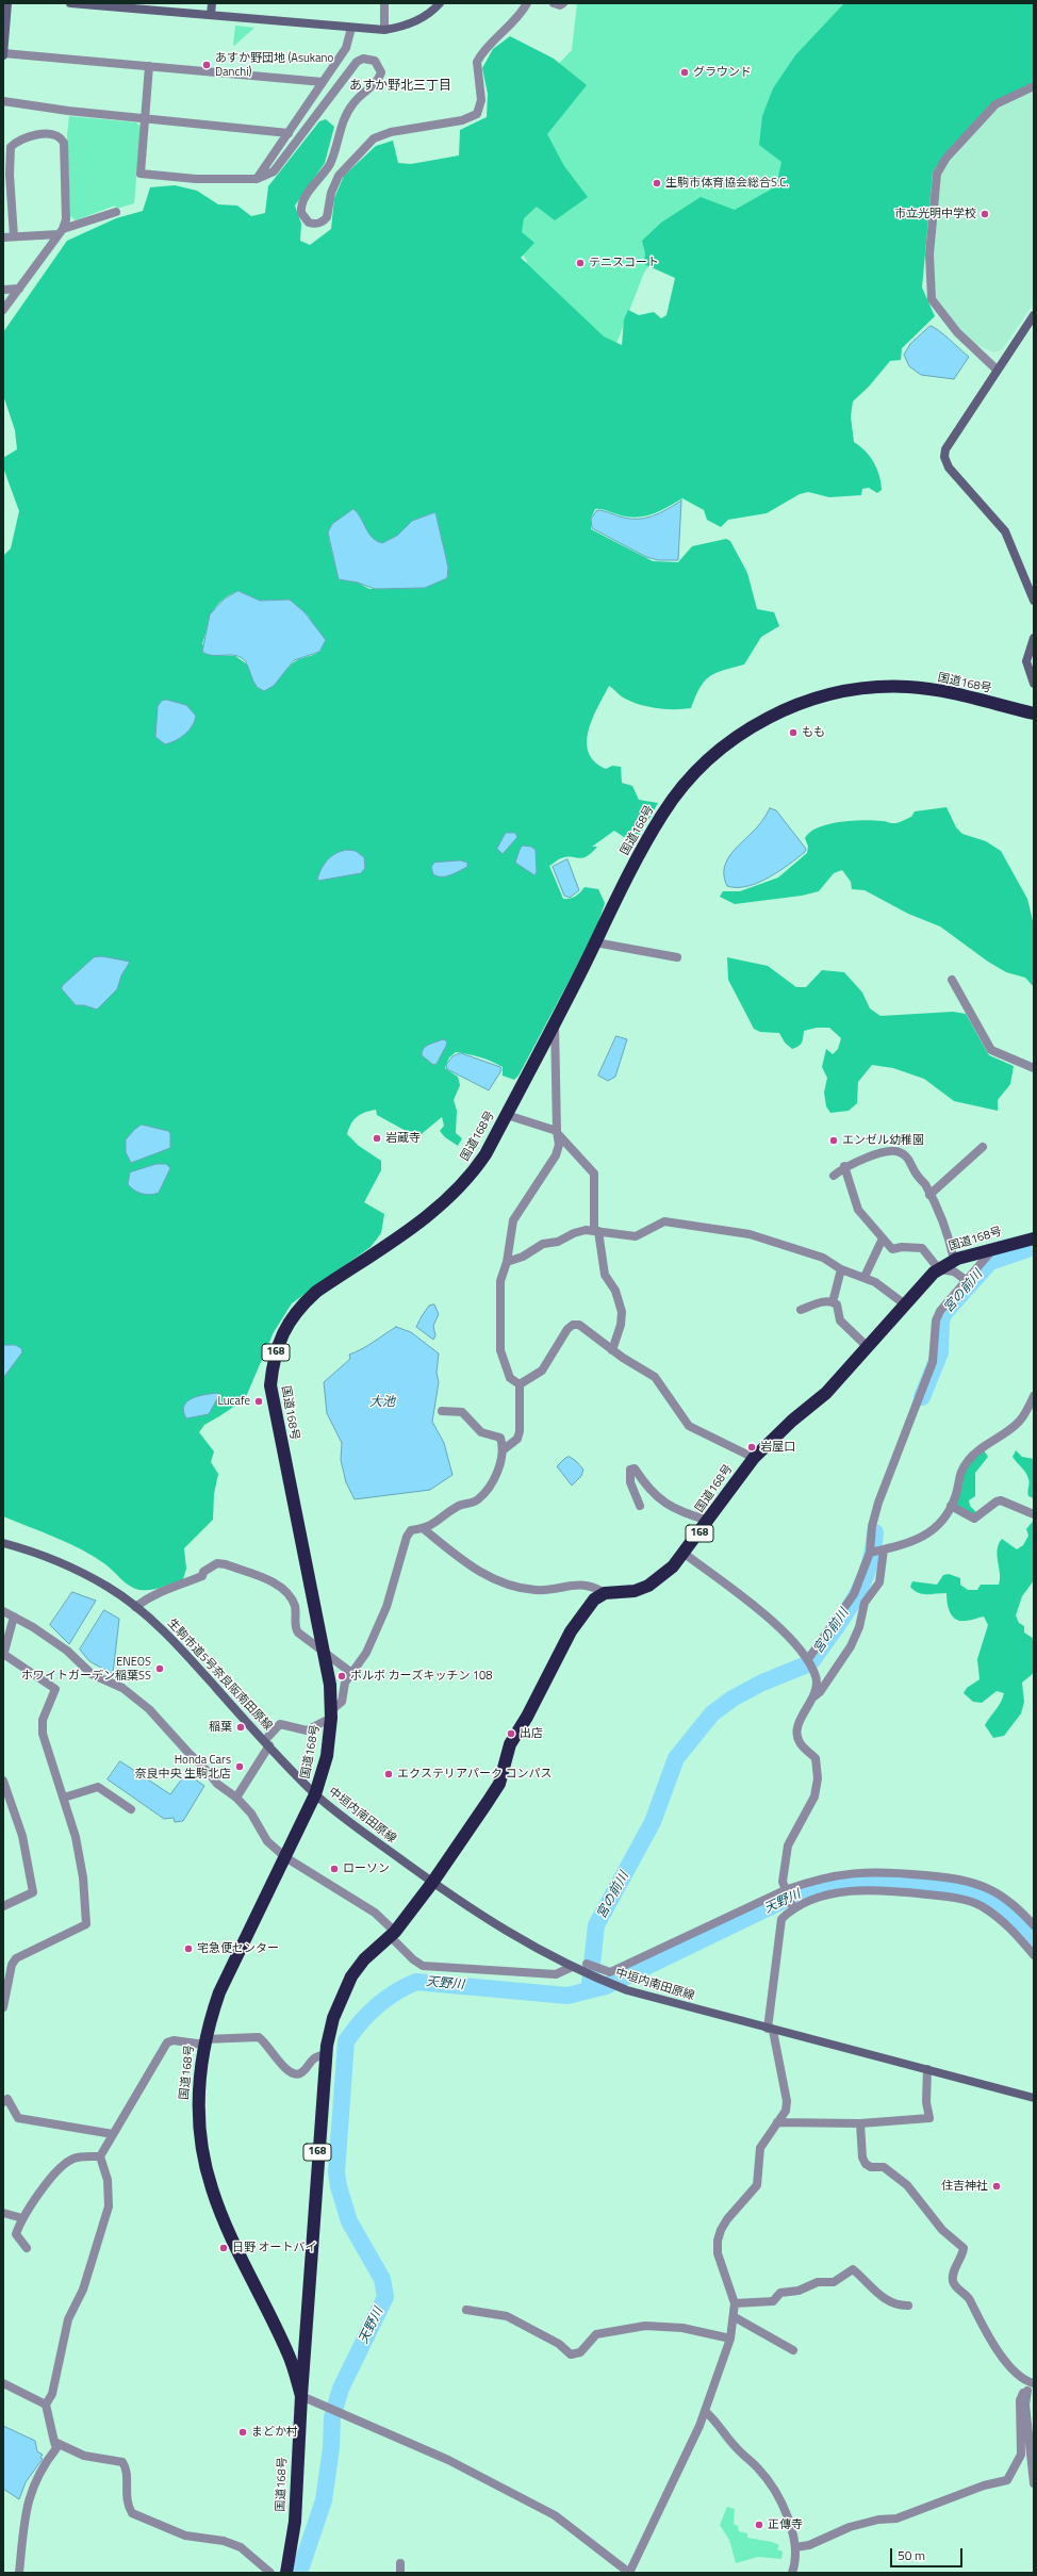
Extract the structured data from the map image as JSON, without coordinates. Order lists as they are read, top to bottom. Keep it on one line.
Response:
{"streets":{"highway":["国道168号","168"],"street":["生駒市道5号奈良阪南田原線","中垣内南田原線"]},"crossings":[["国道168号","生駒市道5号奈良阪南田原線"],["国道168号","中垣内南田原線"],["生駒市道5号奈良阪南田原線","中垣内南田原線"]],"districts":["あすか野北三丁目"],"water":["宮の前川","大池","天野川"],"places":["あすか野団地 (Asukano Danchi)","グラウンド","生駒市体育協会総合S.C.","市立光明中学校","テニスコート","もも","岩蔵寺","エンゼル幼稚園","Lucafe","岩屋口","ENEOS ホワイトガーデン稲葉SS","ボルボ カーズキッチン 108","稲葉","出店","Honda Cars 奈良中央 生駒北店","エクステリアパーク コンパス","ローソン","宅急便センター","住吉神社","日野 オートバイ","まどか村","正傳寺"],"scale_bar":"50 m"}
